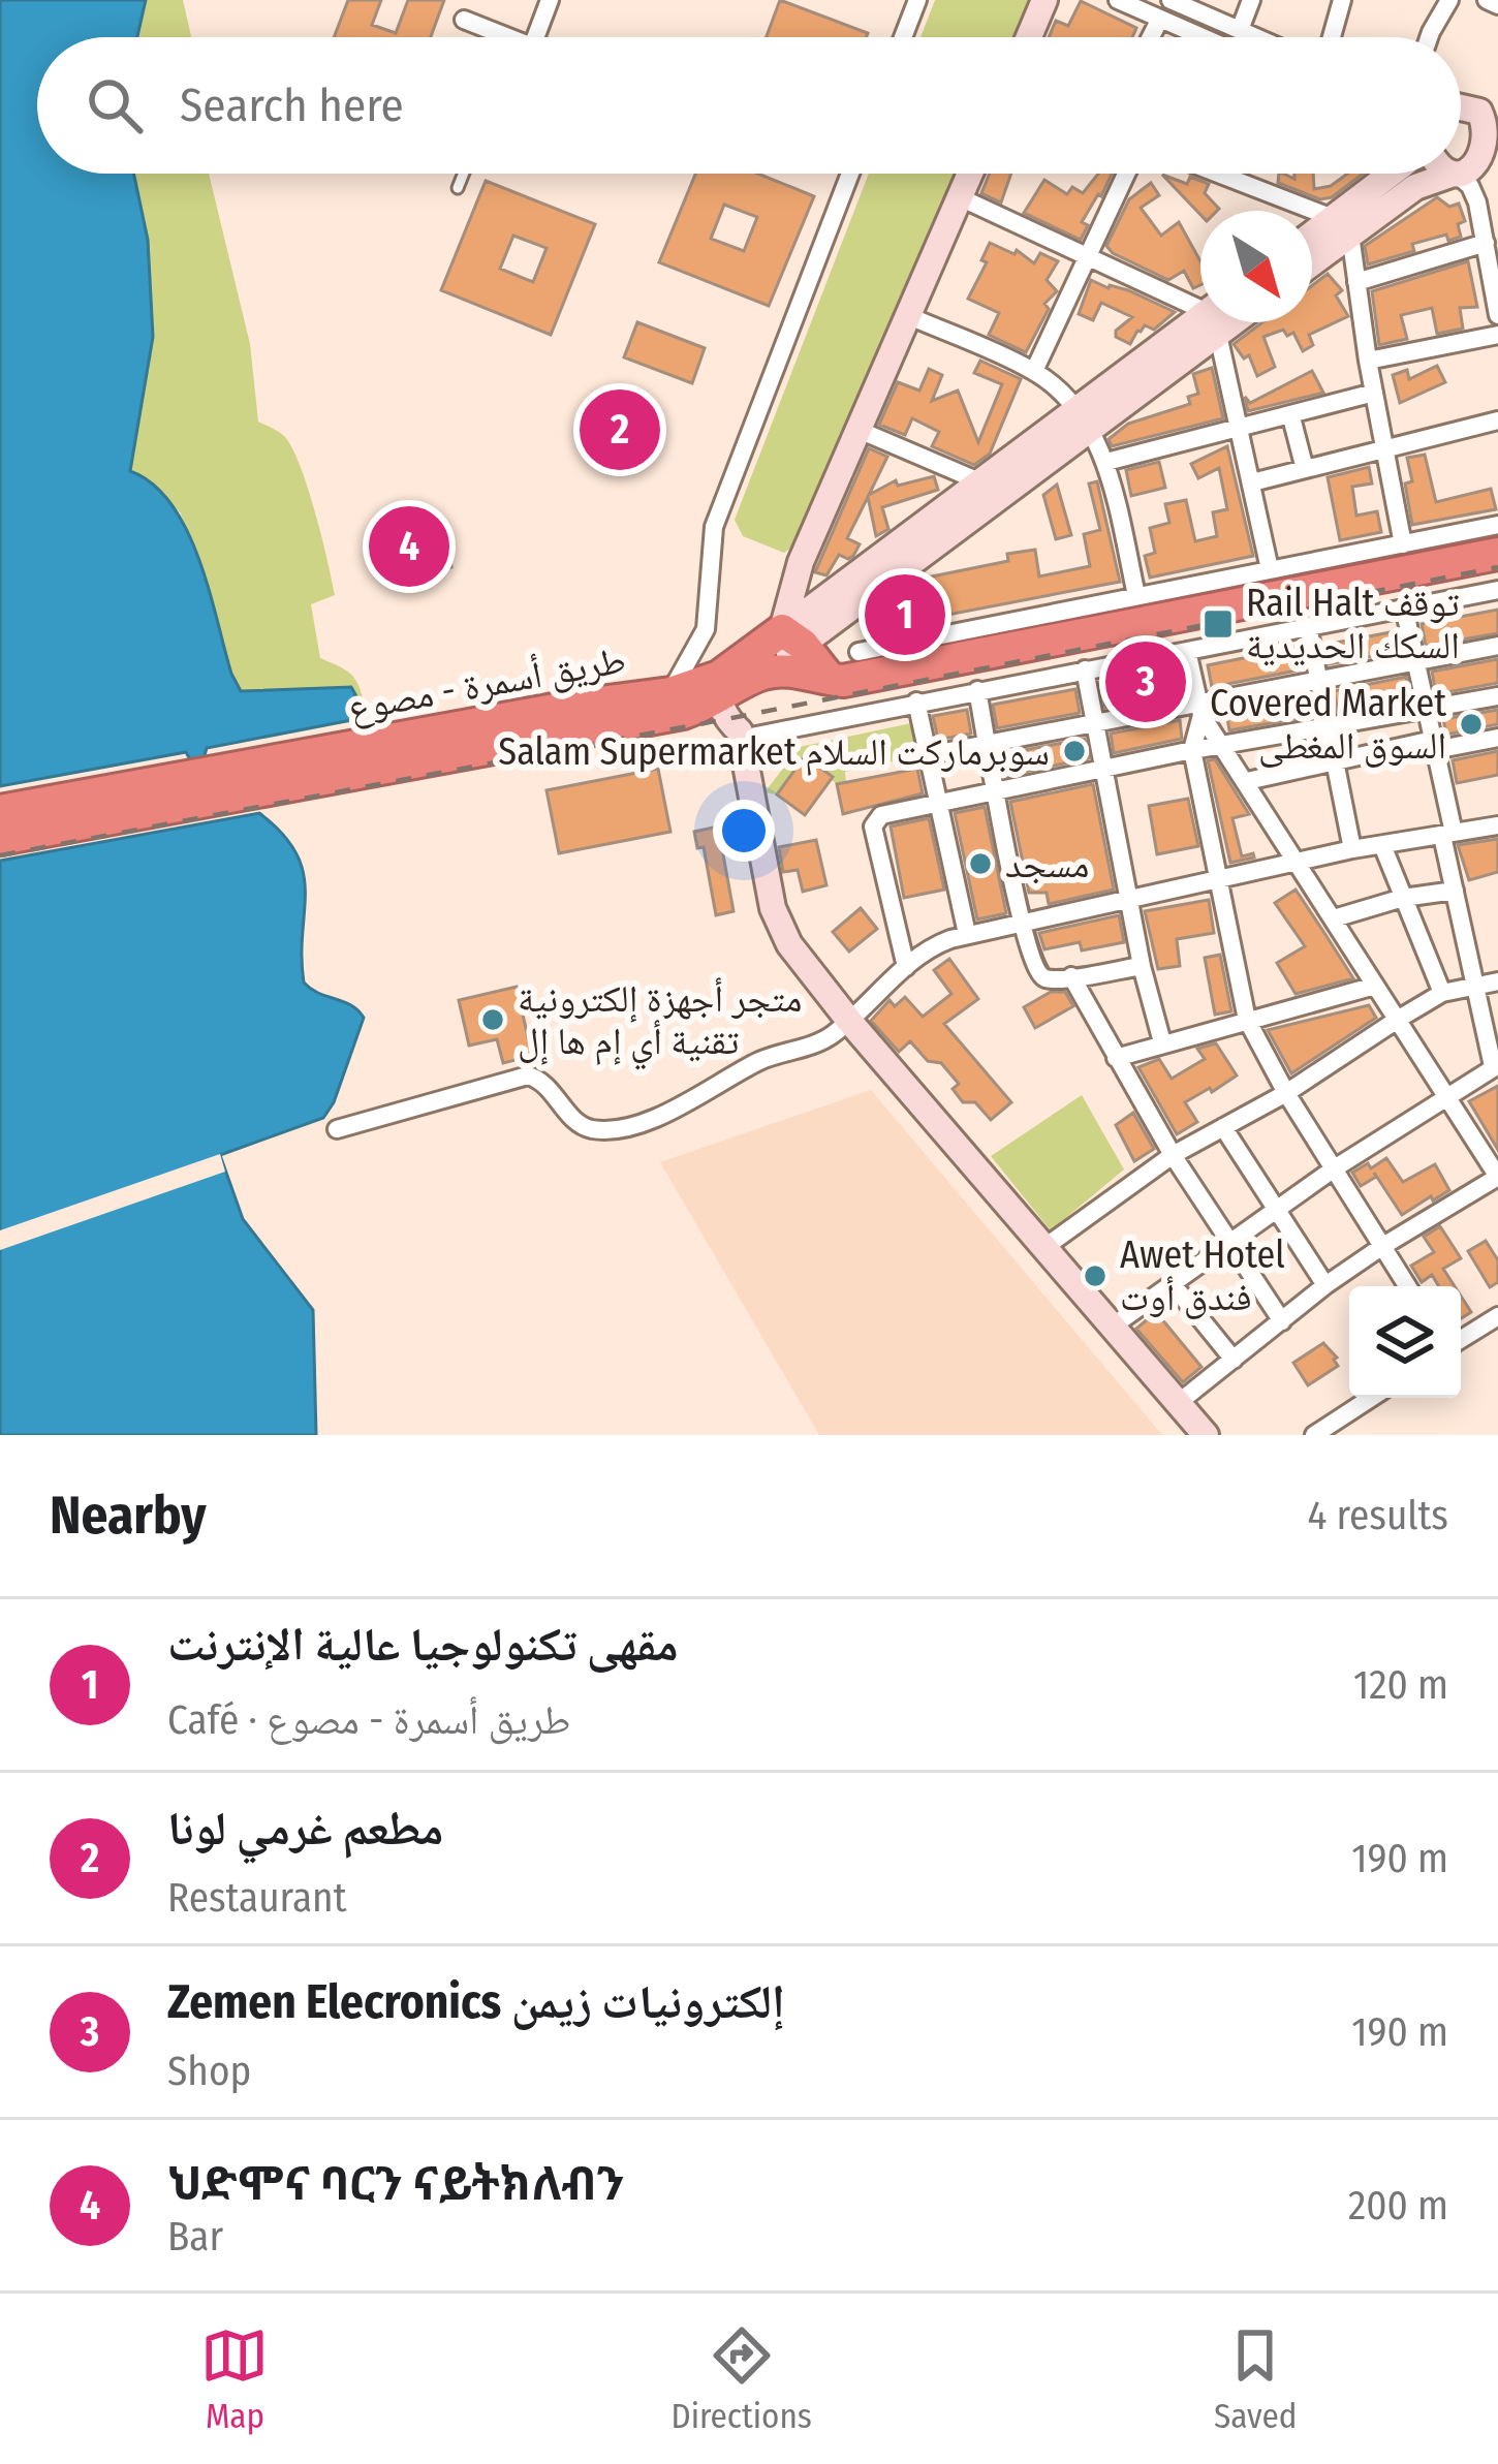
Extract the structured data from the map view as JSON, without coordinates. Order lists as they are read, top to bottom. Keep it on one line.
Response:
{"streets":{"highway":["طريق أسمرة - مصوع"]},"places":{"transit":["Rail Halt توقف السكك الحديدية"],"other":["Covered Market السوق المغطى","Salam Supermarket سوبرماركت السلام","مسجد","متجر أجهزة إلكترونية تقنية أي إم ها إل","Awet Hotel فندق أوت"]},"north":"bottom right","page":{"search":"Search here","pins":["2","4","1","3"],"heading":["Nearby","4 results"],"list":[{"mark":"1","name":"مقهى تكنولوجيا عالية الإنترنت","note":"Café · طريق أسمرة - مصوع","value":"120 m"},{"mark":"2","name":"مطعم غرمي لونا","note":"Restaurant","value":"190 m"},{"mark":"3","name":"Zemen Elecronics إلكترونيات زيمن","note":"Shop","value":"190 m"},{"mark":"4","name":"ህድሞና ባርን ናይትክለብን","note":"Bar","value":"200 m"}],"nav":["Map","Directions","Saved"]}}
